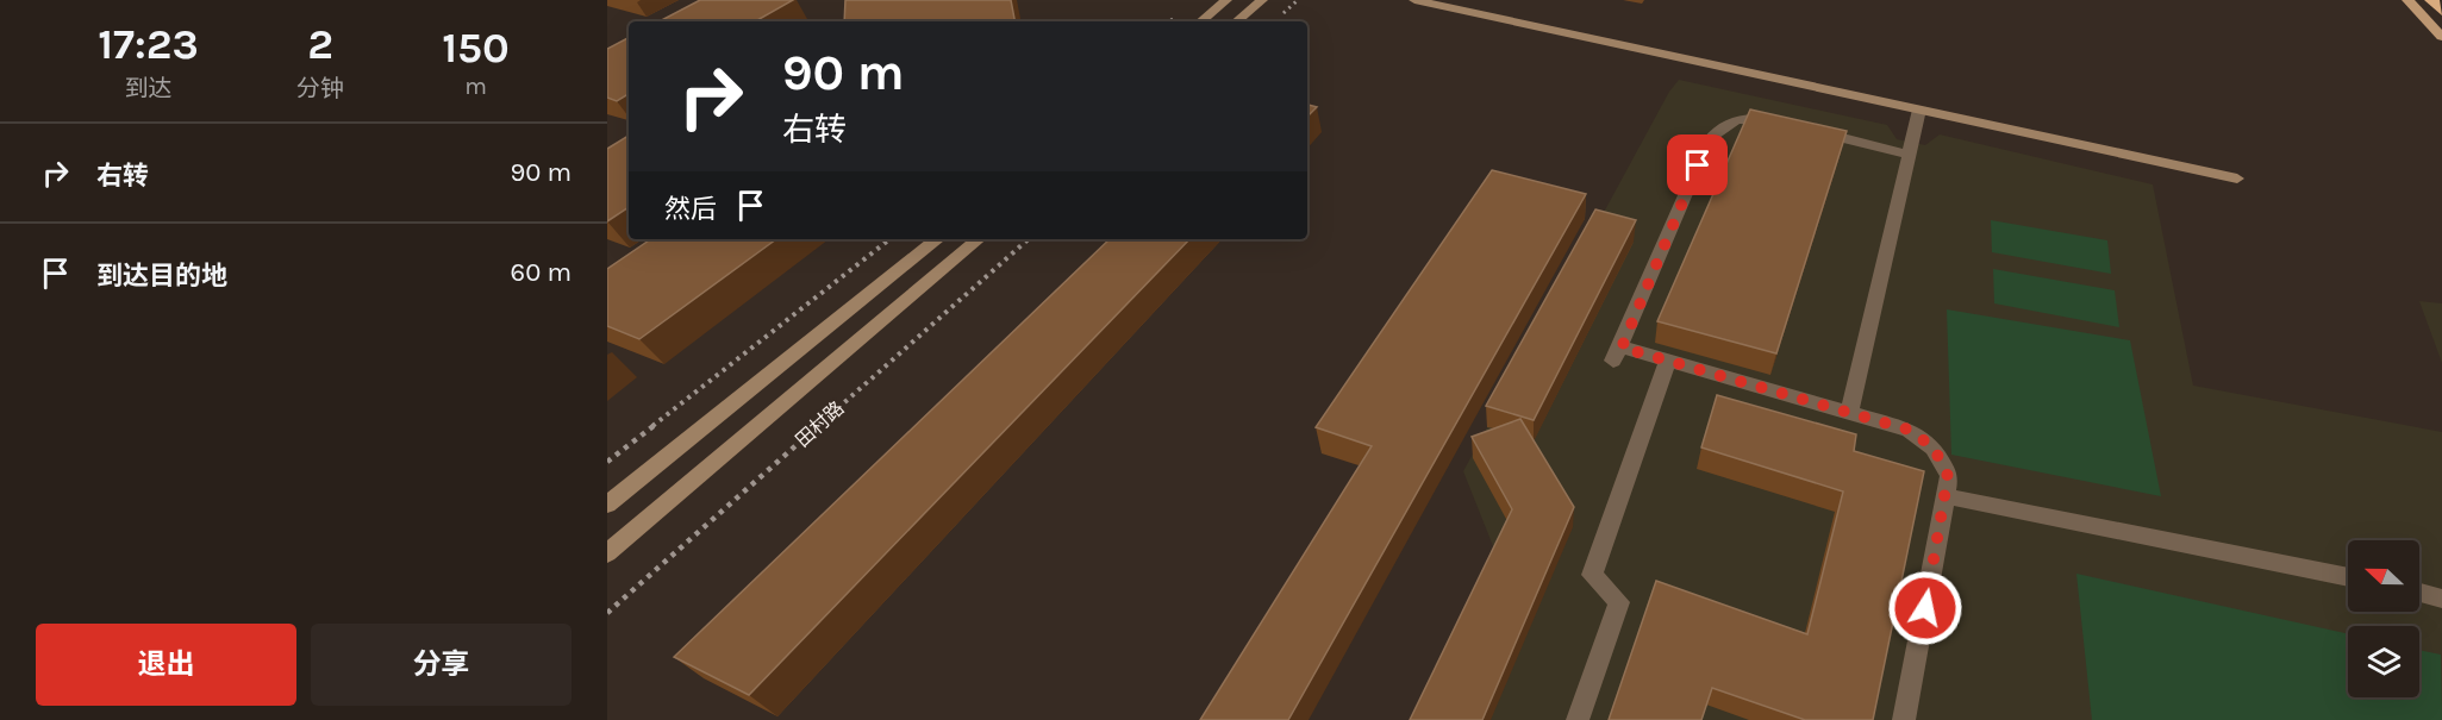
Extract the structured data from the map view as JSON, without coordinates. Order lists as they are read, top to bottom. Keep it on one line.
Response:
{"streets":{"street":["田村路"]},"north":"left","page":{"eta":["17:23","到达","2","分钟","150","m"],"turn":["90 m","右转"],"list":[{"name":"右转","value":"90 m"},{"name":"到达目的地","value":"60 m"}],"then":"然后","buttons":["退出","分享"]}}
